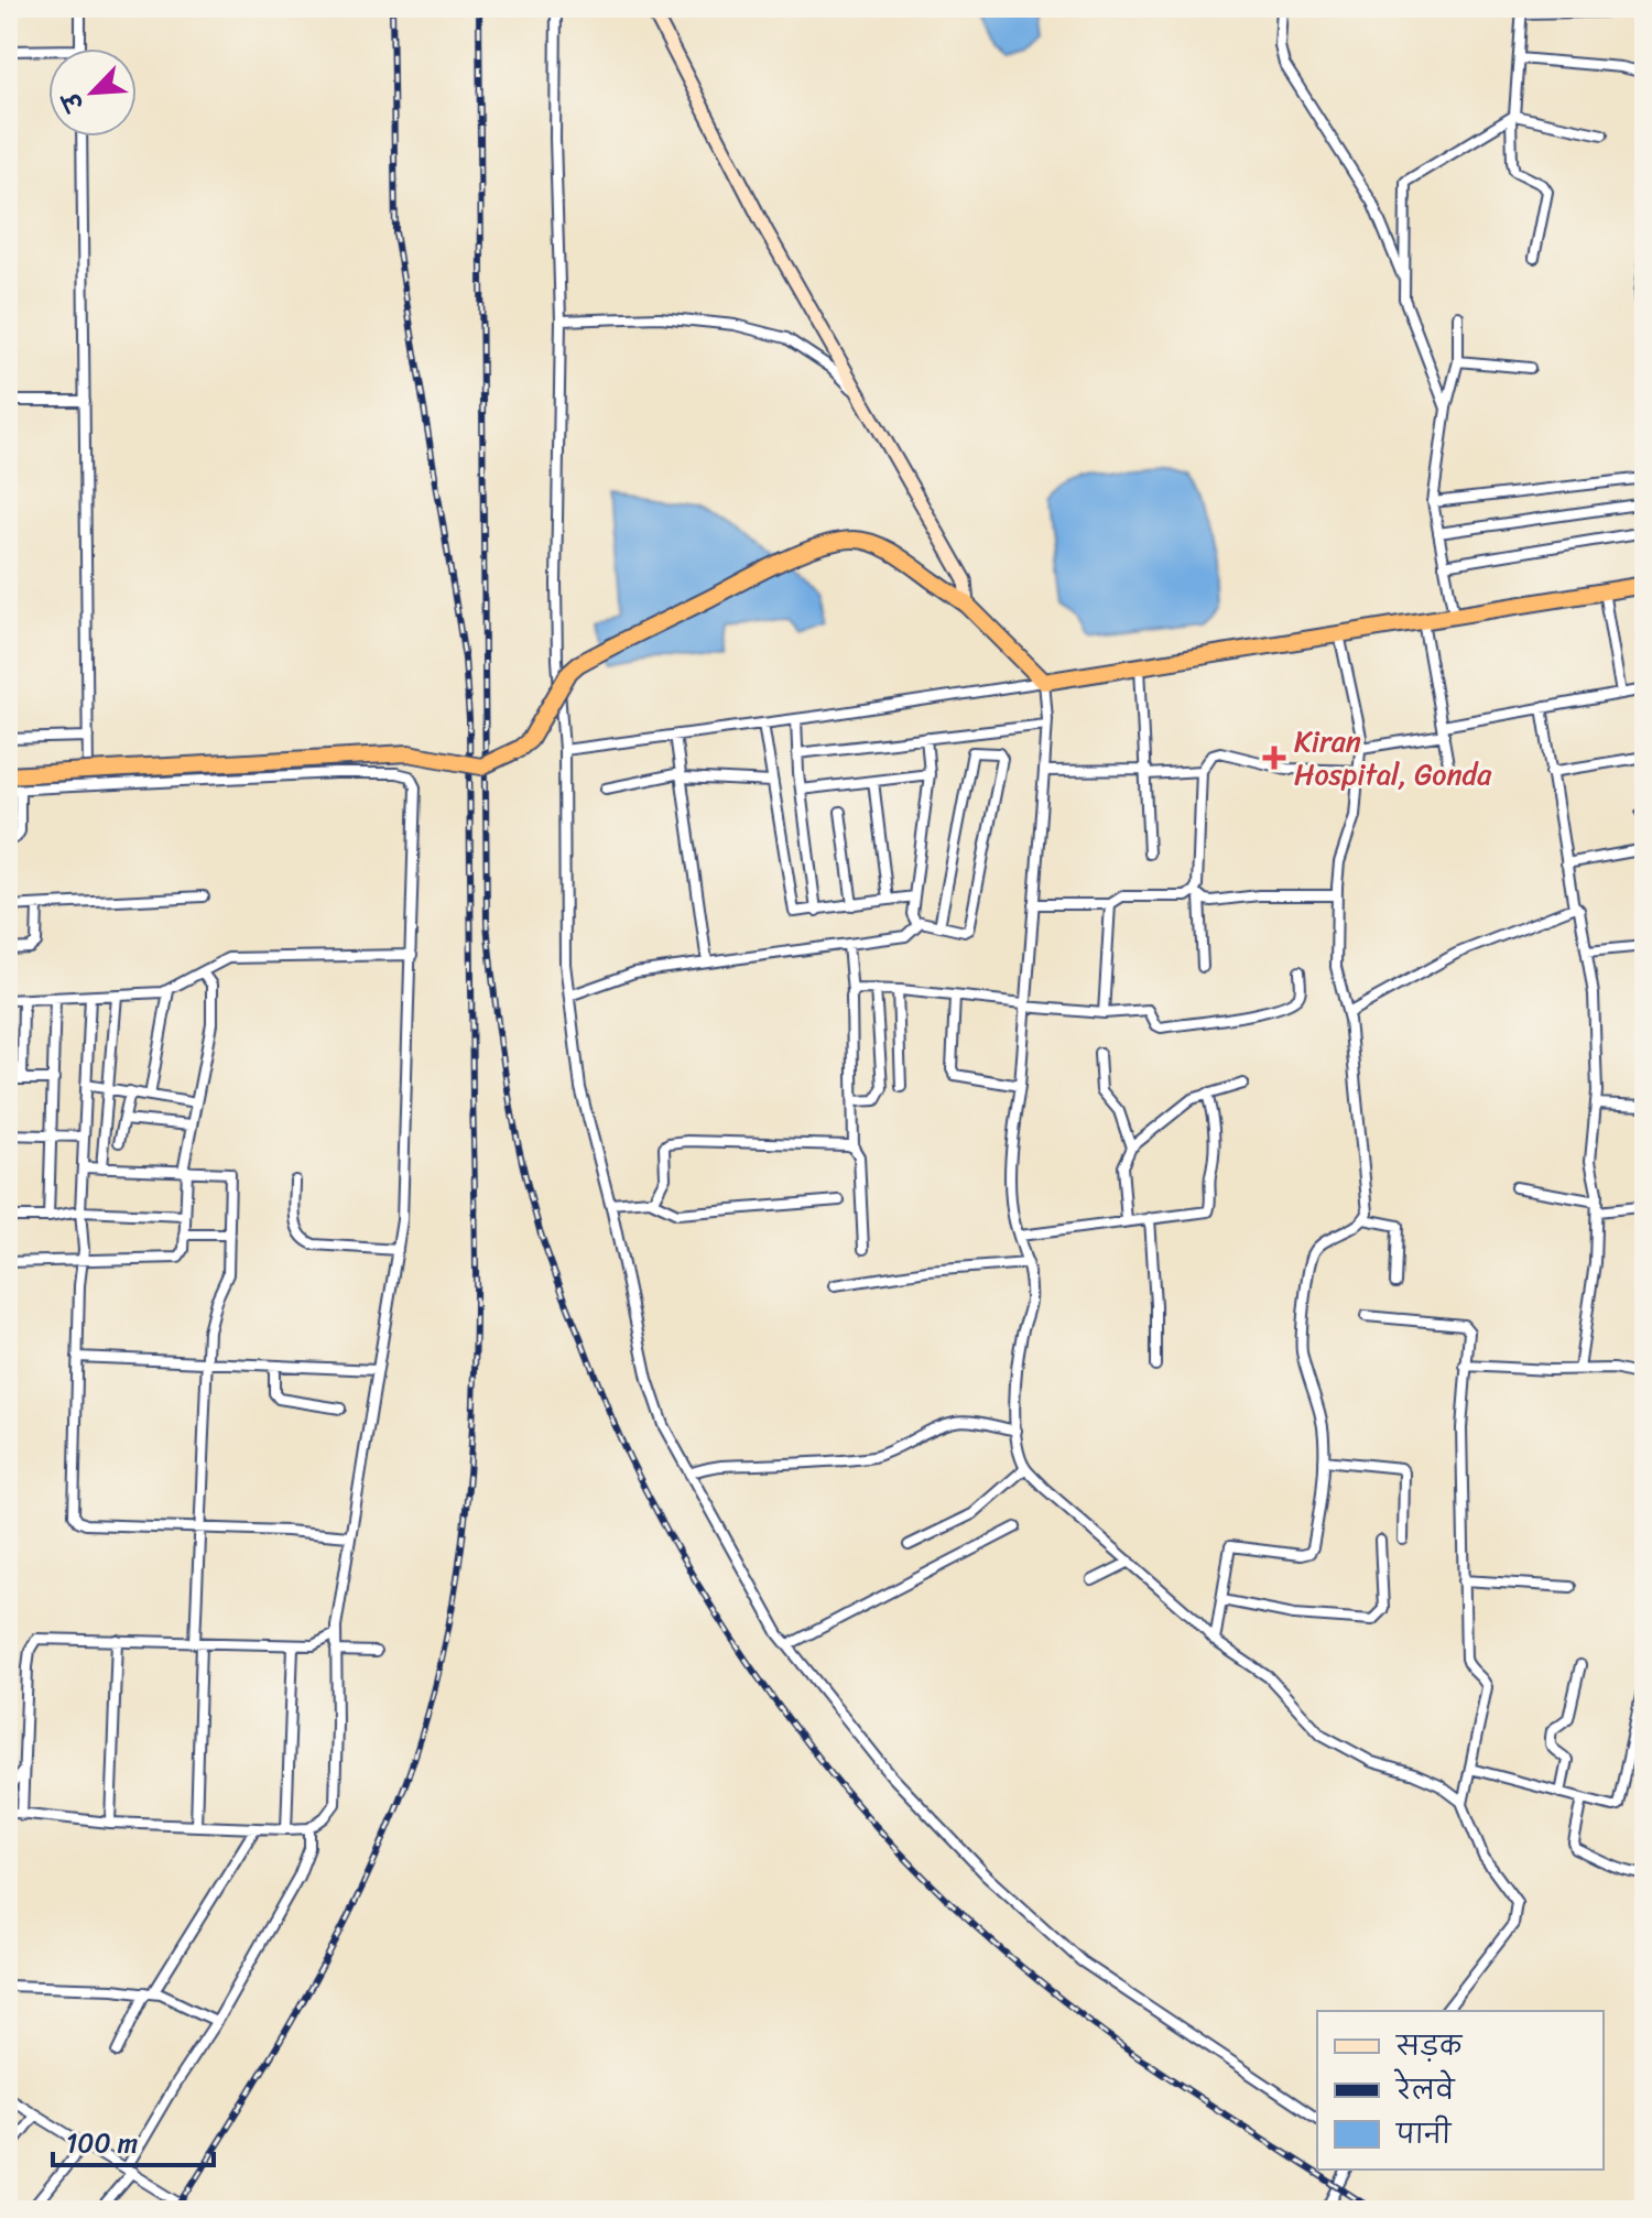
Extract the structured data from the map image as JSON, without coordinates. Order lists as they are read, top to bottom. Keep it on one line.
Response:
{"places":{"health":["Kiran Hospital, Gonda"]},"legend":["सड़क","रेलवे","पानी"],"scale_bar":"100 m","north":"bottom left"}
